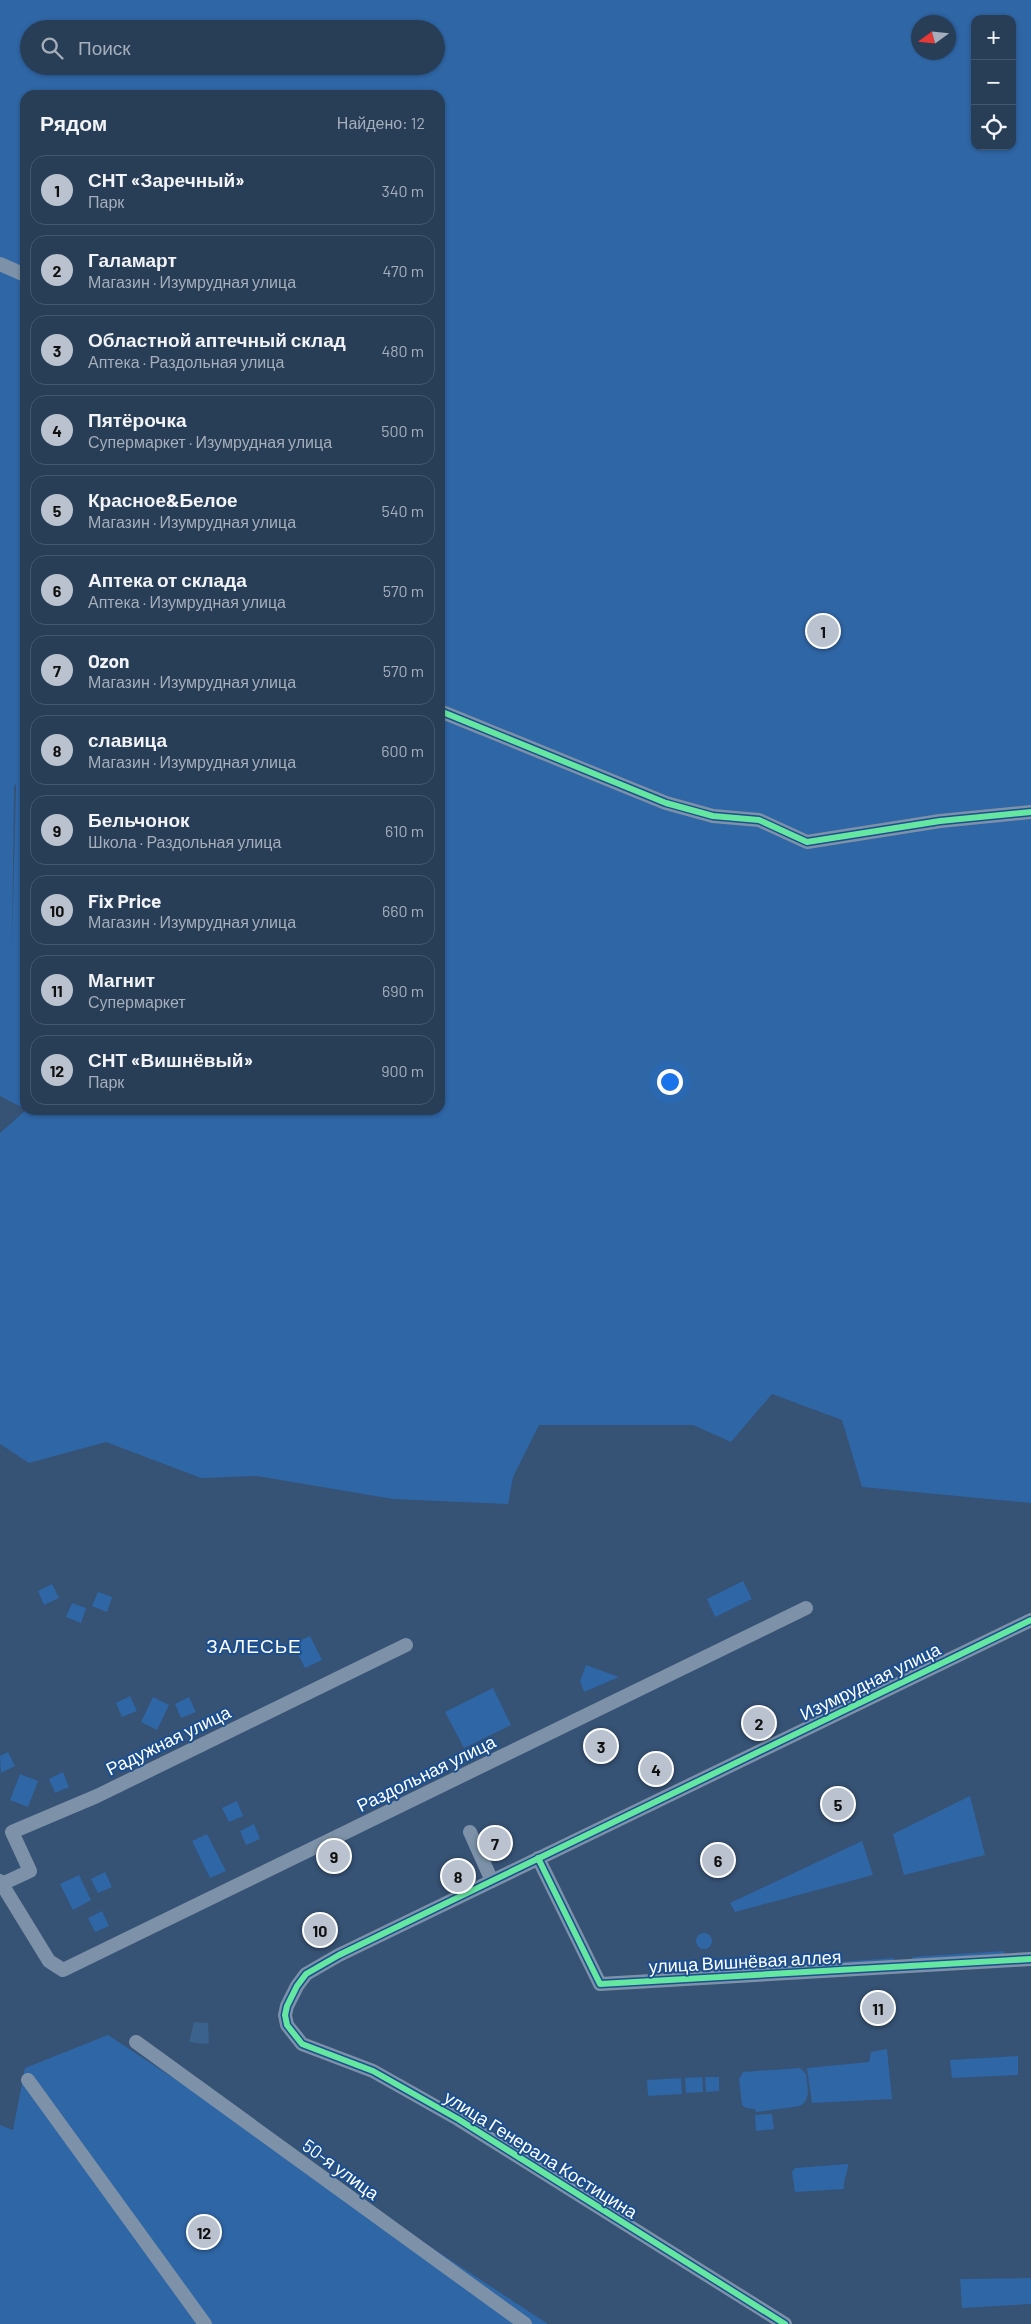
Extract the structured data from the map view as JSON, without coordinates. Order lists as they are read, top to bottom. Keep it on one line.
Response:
{"streets":{"street":["Изумрудная улица","Радужная улица","Раздольная улица","улица Вишнёвая аллея","улица Генерала Костицина","50-я улица"]},"crossings":[["Изумрудная улица","улица Вишнёвая аллея"],["Изумрудная улица","улица Генерала Костицина"],["Радужная улица","Раздольная улица"]],"districts":["ЗАЛЕСЬЕ"],"north":"left","page":{"map_buttons":["+","−"],"search":"Поиск","heading":["Рядом","Найдено: 12"],"list":[{"mark":"1","name":"СНТ «Заречный»","note":"Парк","value":"340 m"},{"mark":"2","name":"Галамарт","note":"Магазин · Изумрудная улица","value":"470 m"},{"mark":"3","name":"Областной аптечный склад","note":"Аптека · Раздольная улица","value":"480 m"},{"mark":"4","name":"Пятёрочка","note":"Супермаркет · Изумрудная улица","value":"500 m"},{"mark":"5","name":"Красное&Белое","note":"Магазин · Изумрудная улица","value":"540 m"},{"mark":"6","name":"Аптека от склада","note":"Аптека · Изумрудная улица","value":"570 m"},{"mark":"7","name":"Ozon","note":"Магазин · Изумрудная улица","value":"570 m"},{"mark":"8","name":"славица","note":"Магазин · Изумрудная улица","value":"600 m"},{"mark":"9","name":"Бельчонок","note":"Школа · Раздольная улица","value":"610 m"},{"mark":"10","name":"Fix Price","note":"Магазин · Изумрудная улица","value":"660 m"},{"mark":"11","name":"Магнит","note":"Супермаркет","value":"690 m"},{"mark":"12","name":"СНТ «Вишнёвый»","note":"Парк","value":"900 m"}],"pins":["1","2","3","4","5","7","9","6","8","10","11","12"]}}
